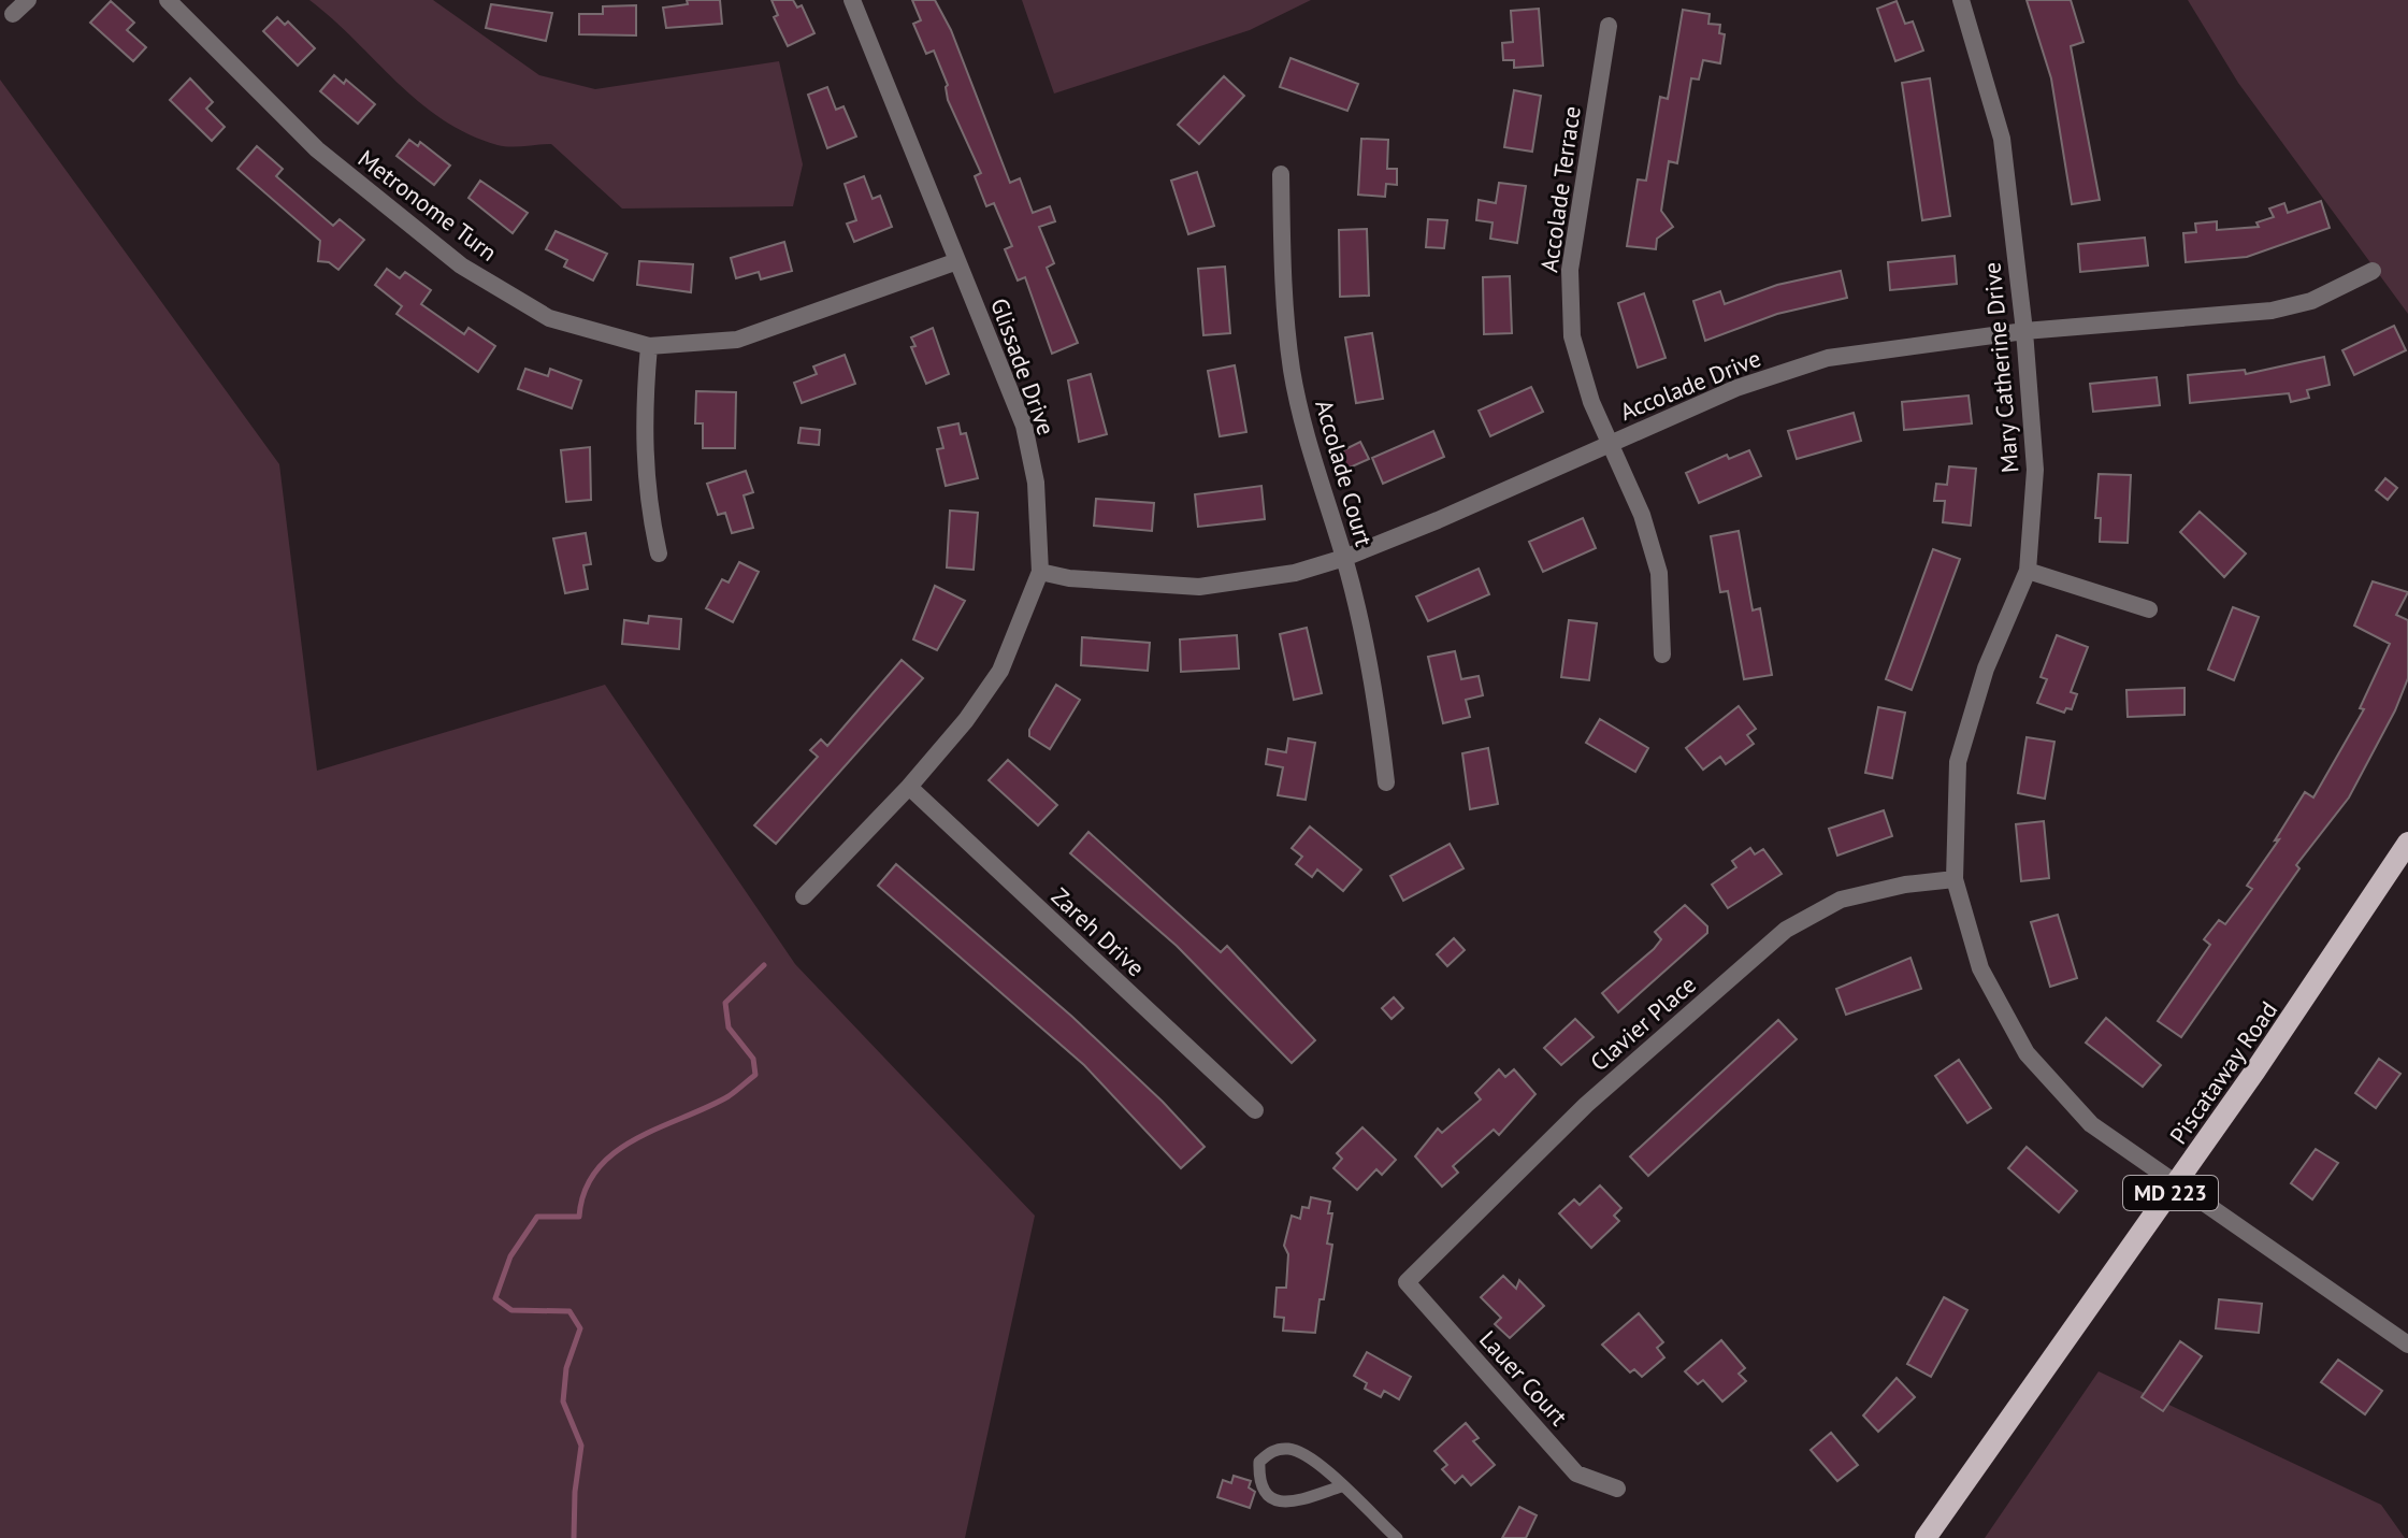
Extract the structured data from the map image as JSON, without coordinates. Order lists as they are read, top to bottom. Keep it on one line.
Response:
{"streets":{"main road":["Piscataway Road","MD 223"],"street":["Accolade Terrace","Metronome Turn","Glissade Drive","Mary Catherine Drive","Accolade Drive","Accolade Court","Zareh Drive","Clavier Place","Lauer Court"]},"crossings":[["Accolade Terrace","Accolade Drive"],["Metronome Turn","Glissade Drive"],["Glissade Drive","Accolade Drive"],["Glissade Drive","Zareh Drive"],["Mary Catherine Drive","Accolade Drive"],["Mary Catherine Drive","Clavier Place"],["Mary Catherine Drive","Piscataway Road"],["Accolade Drive","Accolade Court"],["Clavier Place","Lauer Court"]]}
